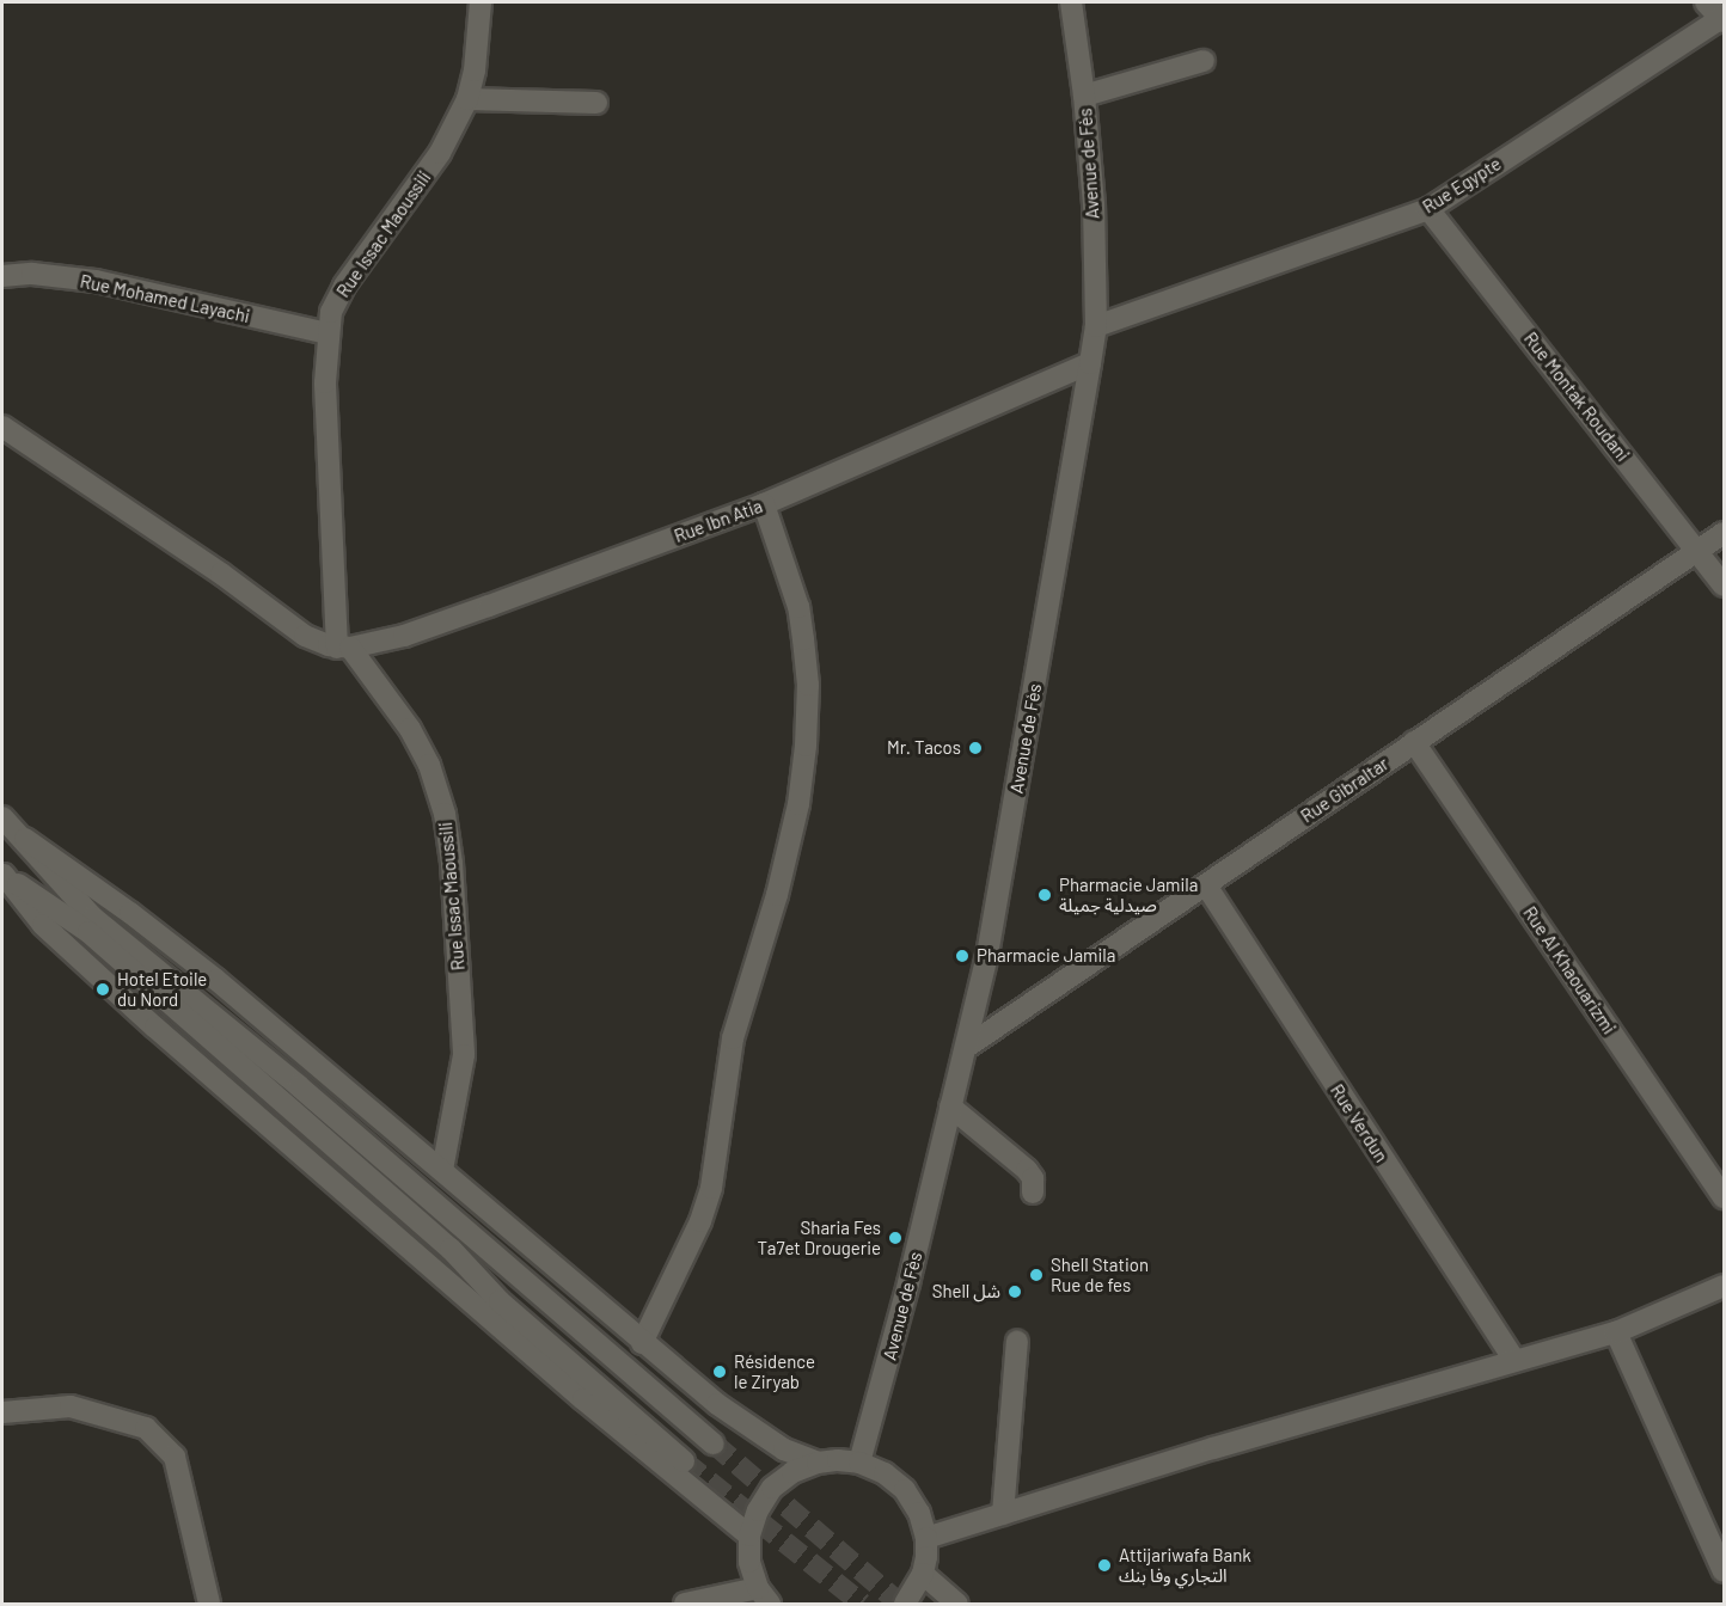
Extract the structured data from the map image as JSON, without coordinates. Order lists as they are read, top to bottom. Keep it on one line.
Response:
{"streets":{"street":["Avenue de Fès","Rue Egypte","Rue Issac Maoussili","Rue Mohamed Layachi","Rue Montak Roudani","Rue Ibn Atia","Rue Gibraltar","Rue Al Khaouarizmi","Rue Verdun"]},"crossings":[["Avenue de Fès","Rue Egypte"],["Avenue de Fès","Rue Ibn Atia"],["Avenue de Fès","Rue Gibraltar"],["Rue Egypte","Rue Montak Roudani"],["Rue Issac Maoussili","Rue Mohamed Layachi"],["Rue Issac Maoussili","Rue Ibn Atia"],["Rue Montak Roudani","Rue Gibraltar"],["Rue Gibraltar","Rue Al Khaouarizmi"],["Rue Gibraltar","Rue Verdun"]],"places":["Mr. Tacos","Pharmacie Jamila صيدلية جميلة","Pharmacie Jamila","Hotel Etoile du Nord","Sharia Fes Ta7et Drougerie","Shell Station Rue de fes","Shell شل","Résidence le Ziryab","Attijariwafa Bank التجاري وفا بنك"]}
